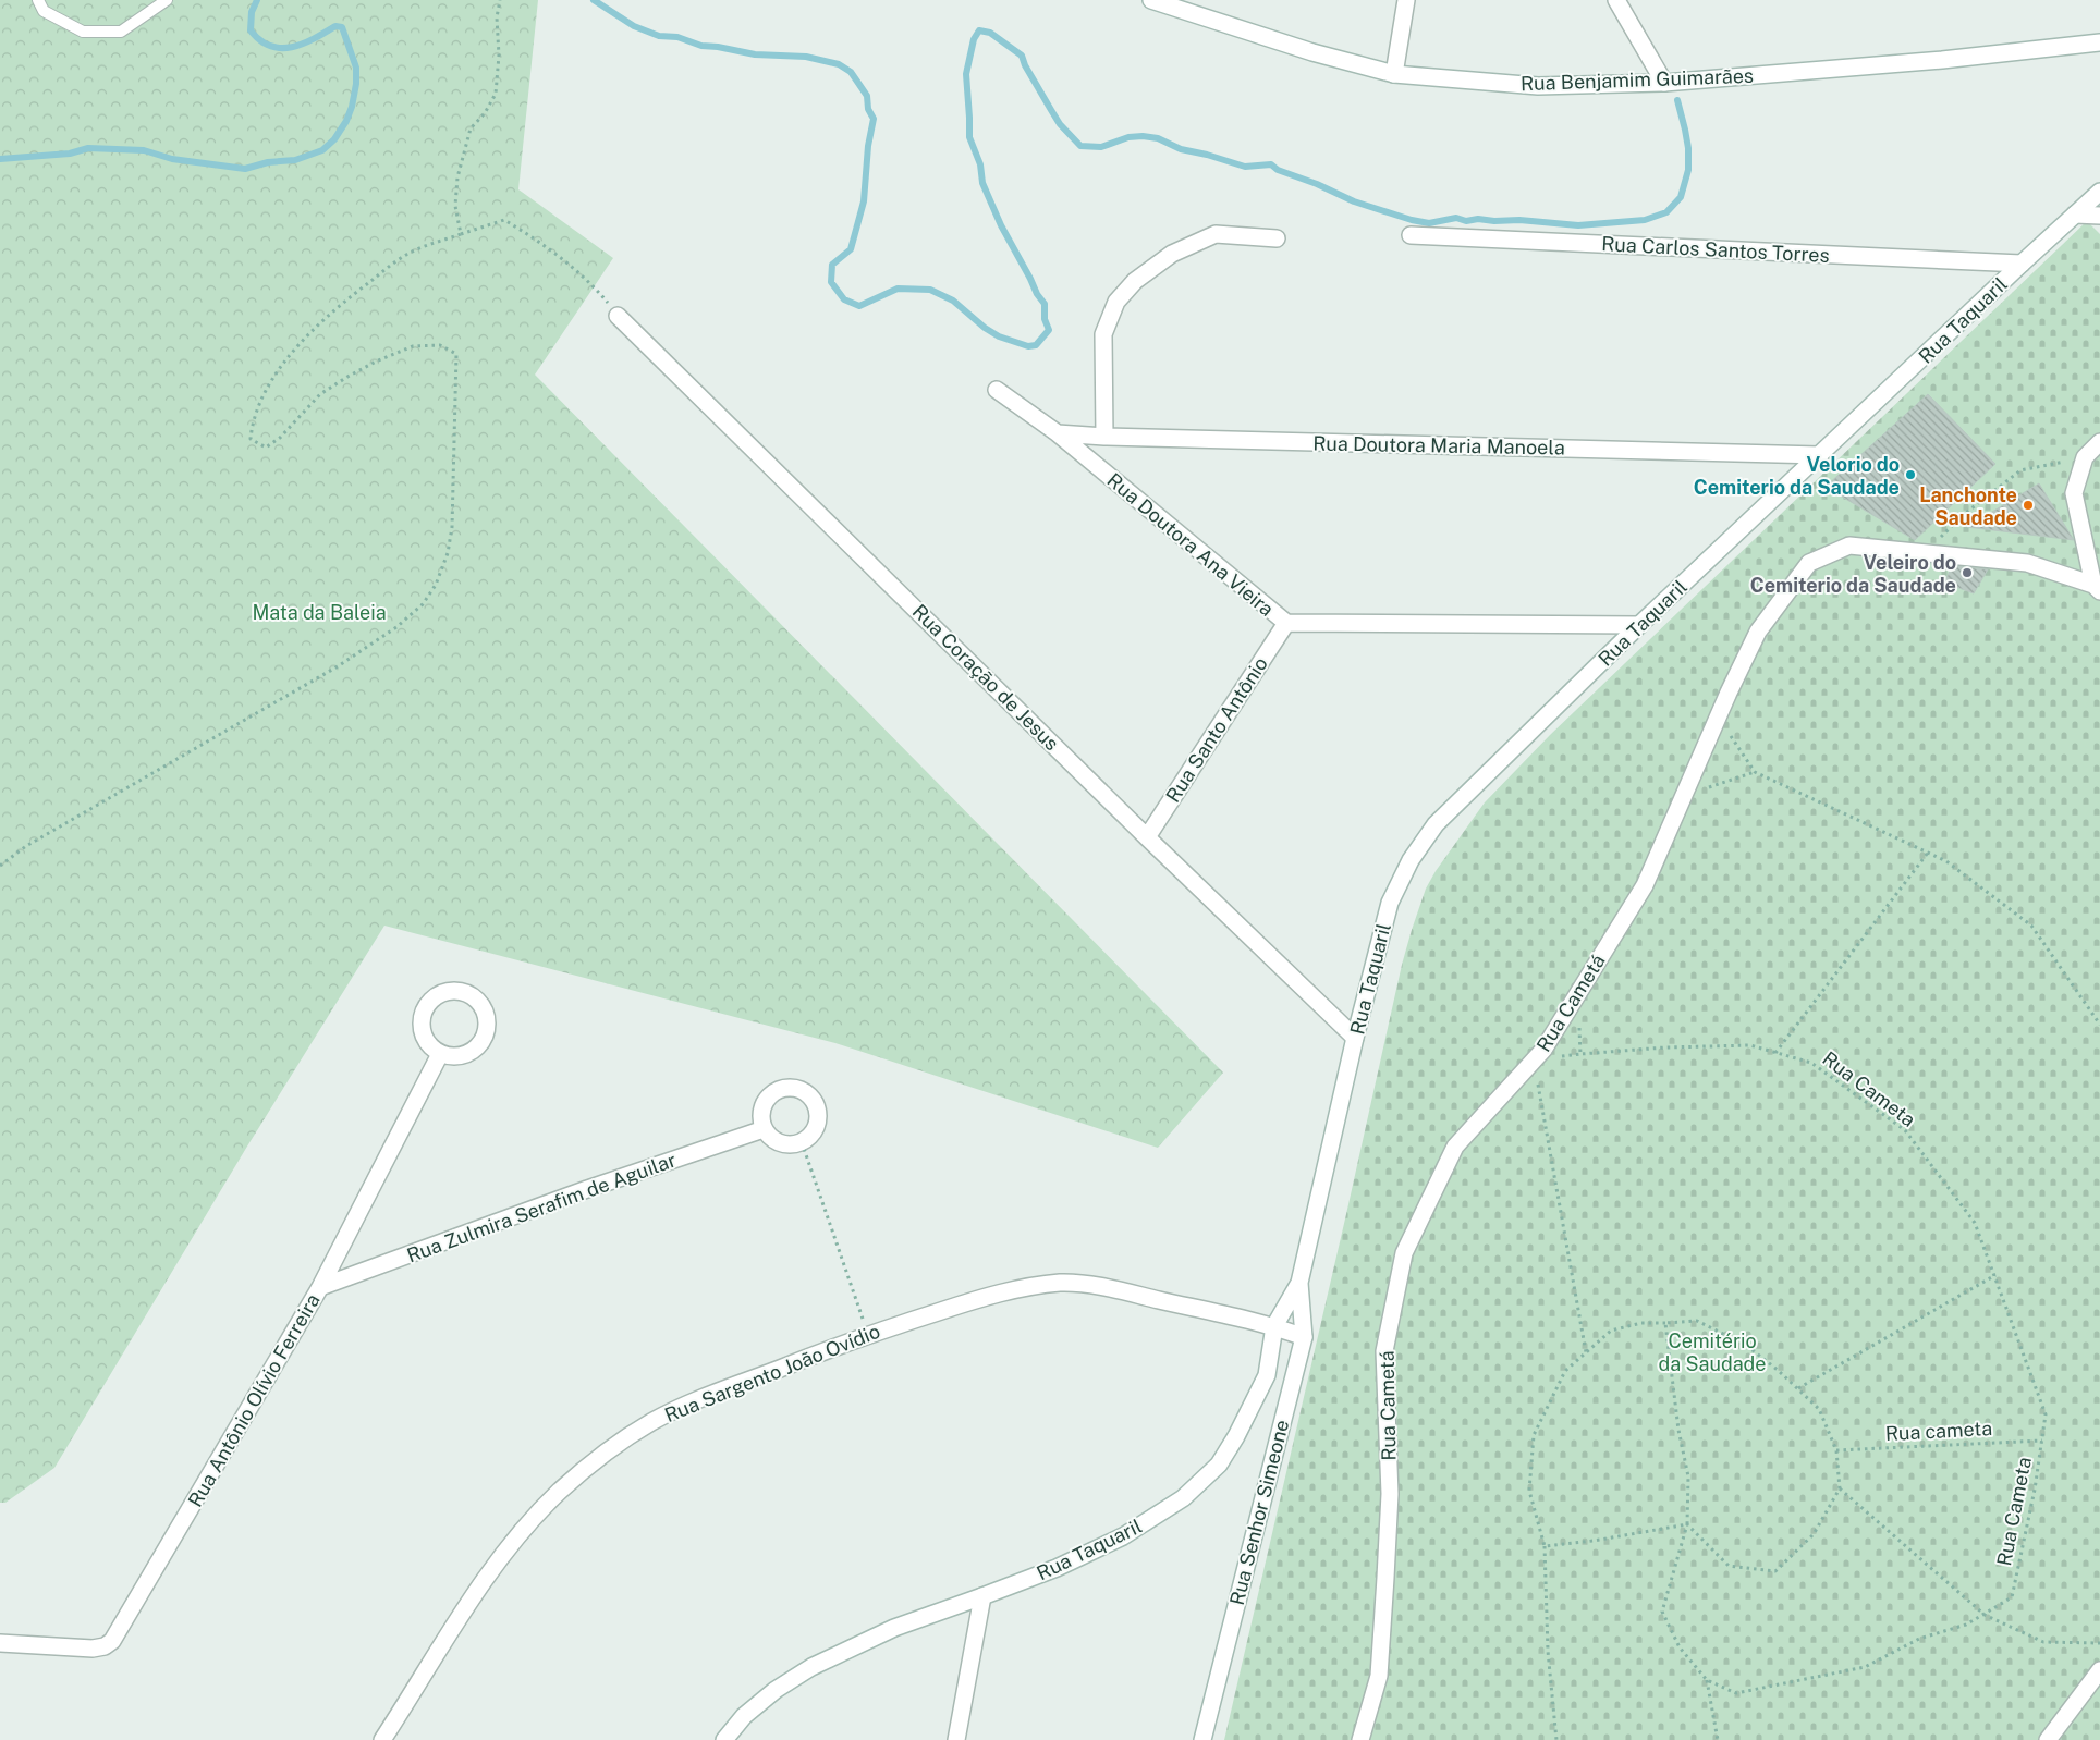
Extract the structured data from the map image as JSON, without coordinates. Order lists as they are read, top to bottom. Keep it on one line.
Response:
{"streets":{"street":["Rua Benjamim Guimarães","Rua Carlos Santos Torres","Rua Taquaril","Rua Doutora Maria Manoela","Rua Doutora Ana Vieira","Rua Coração de Jesus","Rua Santo Antônio","Rua Cametá","Rua Zulmira Serafim de Aguilar","Rua Sargento João Ovídio","Rua Antônio Olívio Ferreira","Rua Senhor Simeone"],"path":["Rua Cameta","Rua cameta"]},"crossings":[["Rua Carlos Santos Torres","Rua Taquaril"],["Rua Taquaril","Rua Doutora Maria Manoela"],["Rua Taquaril","Rua Doutora Ana Vieira"],["Rua Taquaril","Rua Coração de Jesus"],["Rua Taquaril","Rua Sargento João Ovídio"],["Rua Taquaril","Rua Senhor Simeone"],["Rua Doutora Maria Manoela","Rua Doutora Ana Vieira"],["Rua Doutora Ana Vieira","Rua Santo Antônio"],["Rua Coração de Jesus","Rua Santo Antônio"],["Rua Cametá","Rua Cameta"],["Rua Cameta","Rua cameta"],["Rua Zulmira Serafim de Aguilar","Rua Antônio Olívio Ferreira"],["Rua Sargento João Ovídio","Rua Senhor Simeone"]],"parks":["Mata da Baleia","Cemitério da Saudade"],"places":["Velorio do Cemiterio da Saudade","Lanchonte Saudade","Veleiro do Cemiterio da Saudade"]}
